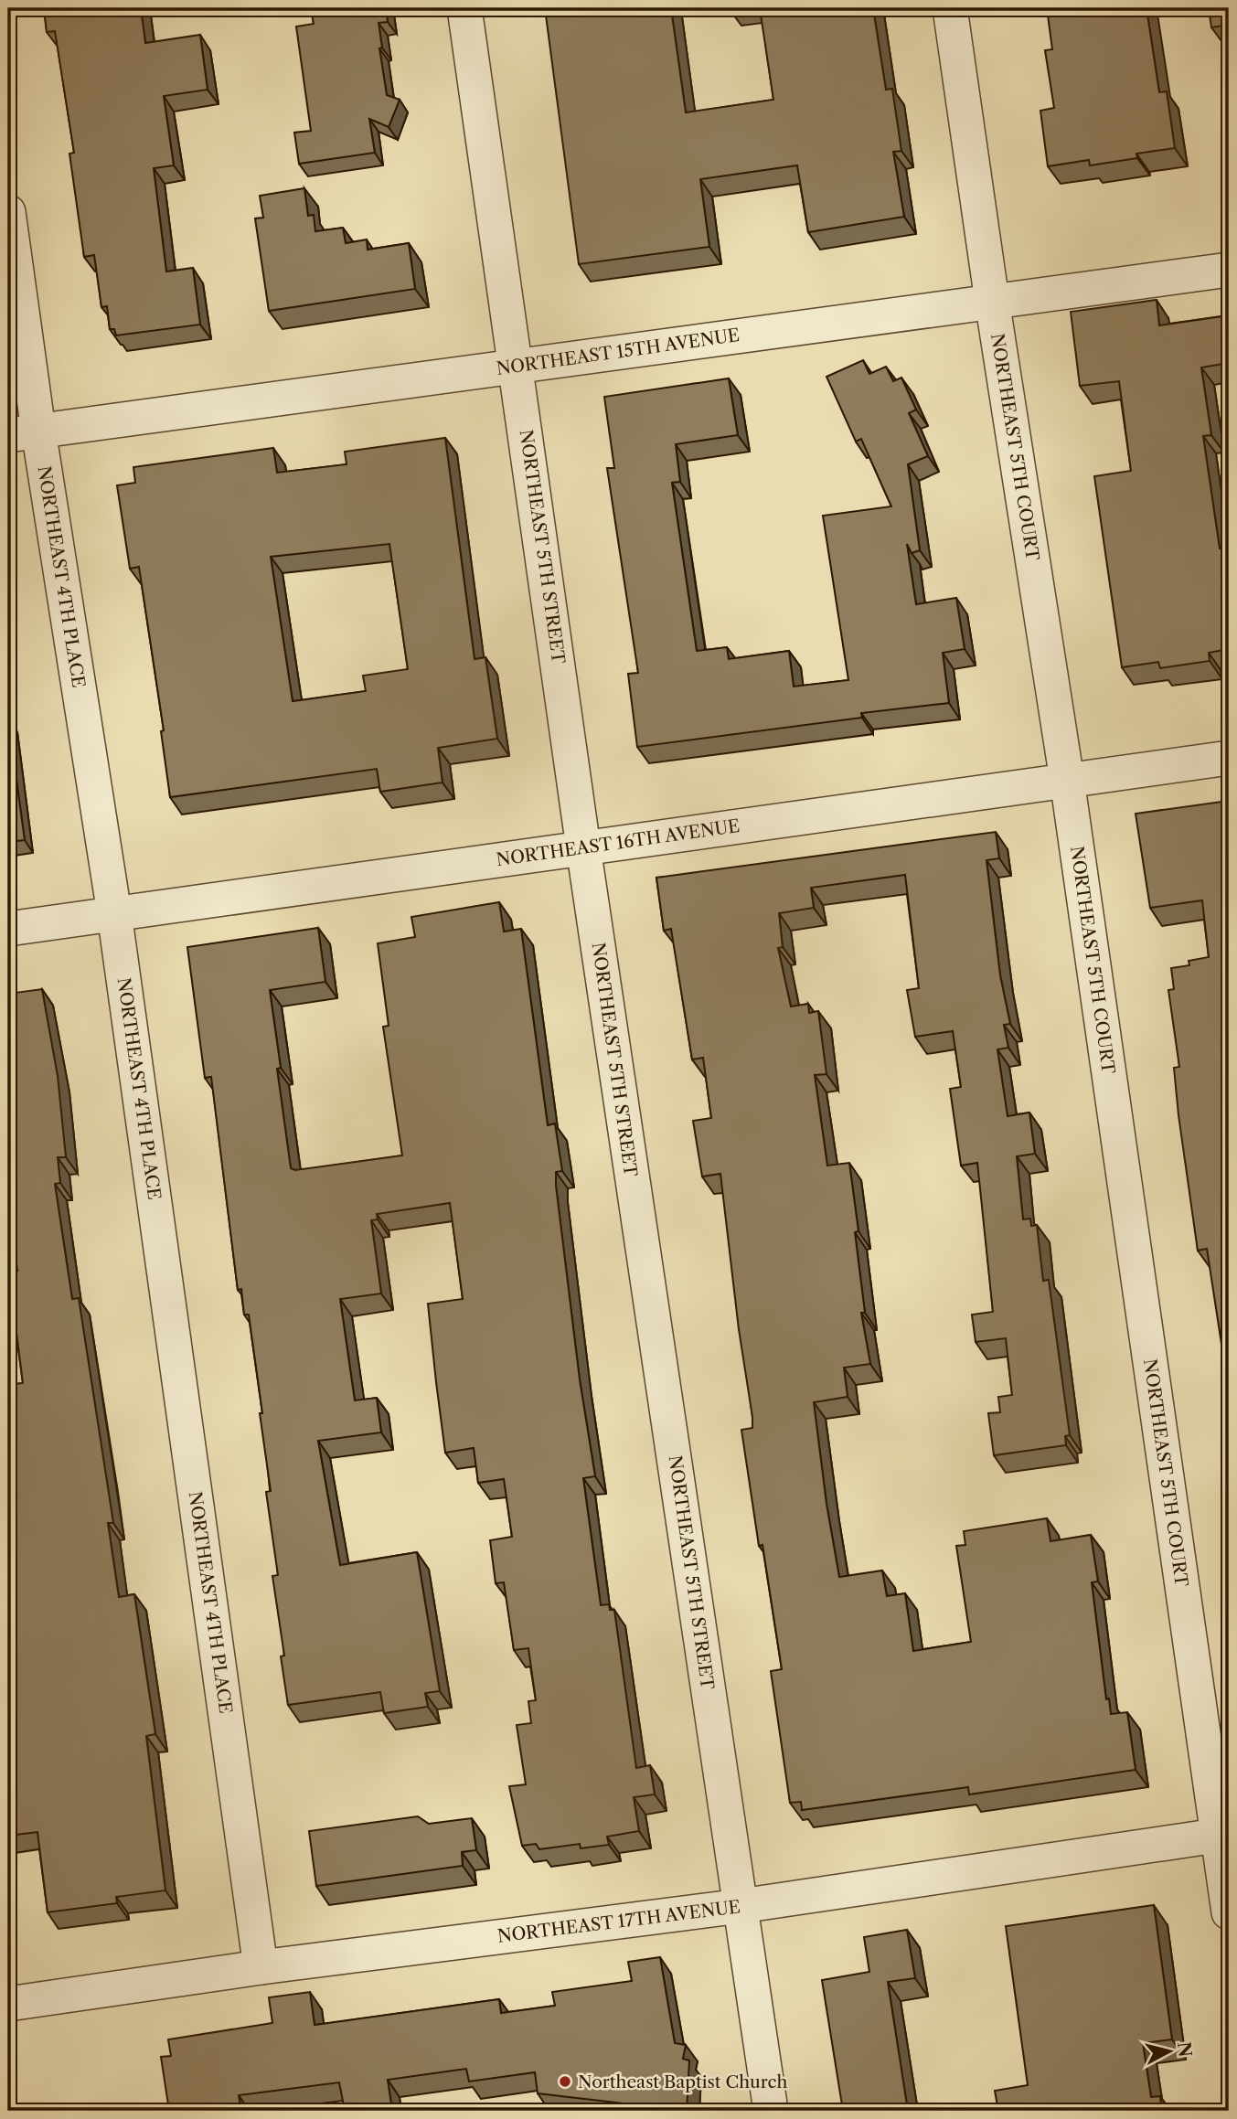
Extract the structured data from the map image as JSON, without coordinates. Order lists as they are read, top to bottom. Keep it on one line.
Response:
{"streets":{"street":["NORTHEAST 15TH AVENUE","NORTHEAST 5TH COURT","NORTHEAST 5TH STREET","NORTHEAST 4TH PLACE","NORTHEAST 16TH AVENUE","NORTHEAST 17TH AVENUE"]},"crossings":[["NORTHEAST 15TH AVENUE","NORTHEAST 5TH COURT"],["NORTHEAST 15TH AVENUE","NORTHEAST 5TH STREET"],["NORTHEAST 15TH AVENUE","NORTHEAST 4TH PLACE"],["NORTHEAST 5TH COURT","NORTHEAST 16TH AVENUE"],["NORTHEAST 5TH COURT","NORTHEAST 17TH AVENUE"],["NORTHEAST 5TH STREET","NORTHEAST 16TH AVENUE"],["NORTHEAST 5TH STREET","NORTHEAST 17TH AVENUE"],["NORTHEAST 4TH PLACE","NORTHEAST 16TH AVENUE"],["NORTHEAST 4TH PLACE","NORTHEAST 17TH AVENUE"]],"places":["Northeast Baptist Church"],"north":"right"}
